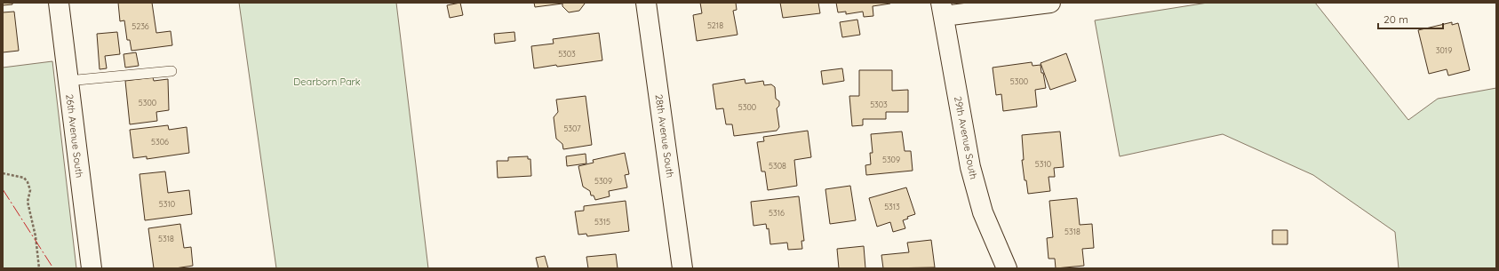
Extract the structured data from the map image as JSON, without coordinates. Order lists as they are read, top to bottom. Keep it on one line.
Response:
{"streets":{"street":["26th Avenue South","28th Avenue South","29th Avenue South"]},"parks":["Dearborn Park"],"house_numbers":["5218","5236","3019","5303","5300","5300","5303","5300","5307","5306","5309","5310","5308","5309","5310","5313","5316","5315","5318","5318"],"scale_bar":"20 m"}
